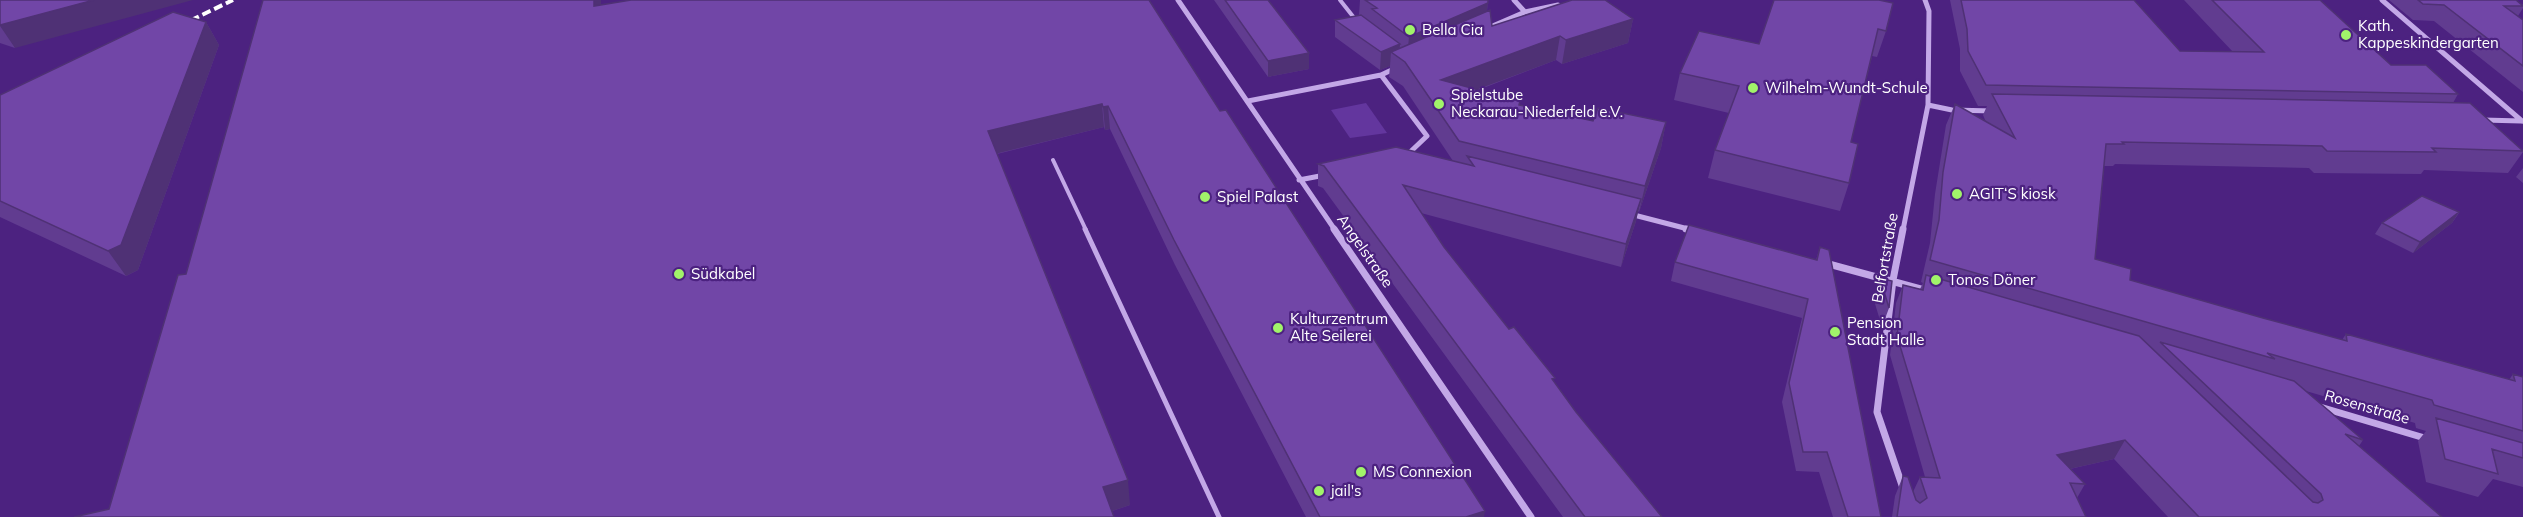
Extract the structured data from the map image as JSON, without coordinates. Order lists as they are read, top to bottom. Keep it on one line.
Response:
{"streets":{"street":["Angelstraße","Belfortstraße","Rosenstraße"]},"places":["Bella Cia","Kath. Kappeskindergarten","Wilhelm-Wundt-Schule","Spielstube Neckarau-Niederfeld e.V.","AGIT‘S kiosk","Spiel Palast","Südkabel","Tonos Döner","Kulturzentrum Alte Seilerei","Pension Stadt Halle","MS Connexion","jail's"]}
